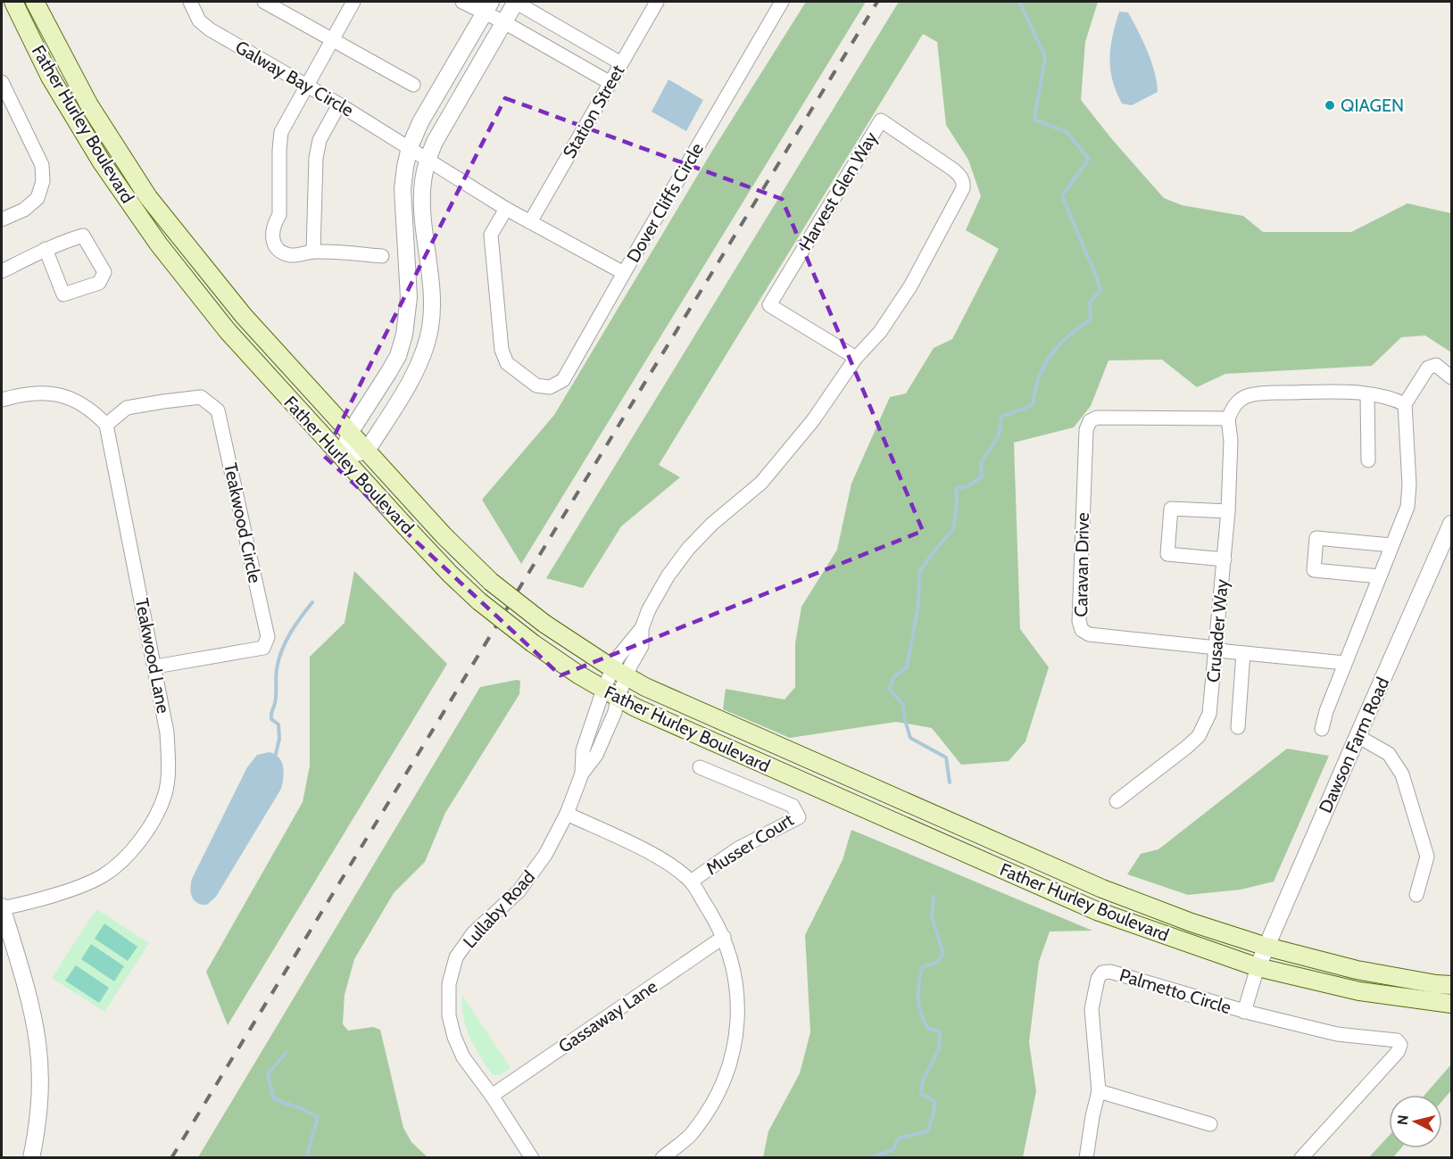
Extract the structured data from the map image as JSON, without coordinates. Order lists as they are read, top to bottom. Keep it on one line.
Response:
{"streets":{"main road":["Father Hurley Boulevard"],"street":["Galway Bay Circle","Station Street","Harvest Glen Way","Dover Cliffs Circle","Teakwood Circle","Caravan Drive","Crusader Way","Teakwood Lane","Dawson Farm Road","Musser Court","Lullaby Road","Palmetto Circle","Gassaway Lane"]},"crossings":[["Galway Bay Circle","Dover Cliffs Circle"],["Station Street","Dover Cliffs Circle"],["Father Hurley Boulevard","Harvest Glen Way"],["Father Hurley Boulevard","Dawson Farm Road"],["Father Hurley Boulevard","Lullaby Road"],["Father Hurley Boulevard","Palmetto Circle"],["Harvest Glen Way","Lullaby Road"],["Teakwood Circle","Teakwood Lane"],["Caravan Drive","Crusader Way"],["Dawson Farm Road","Palmetto Circle"],["Lullaby Road","Gassaway Lane"]],"places":["QIAGEN"],"north":"left"}
